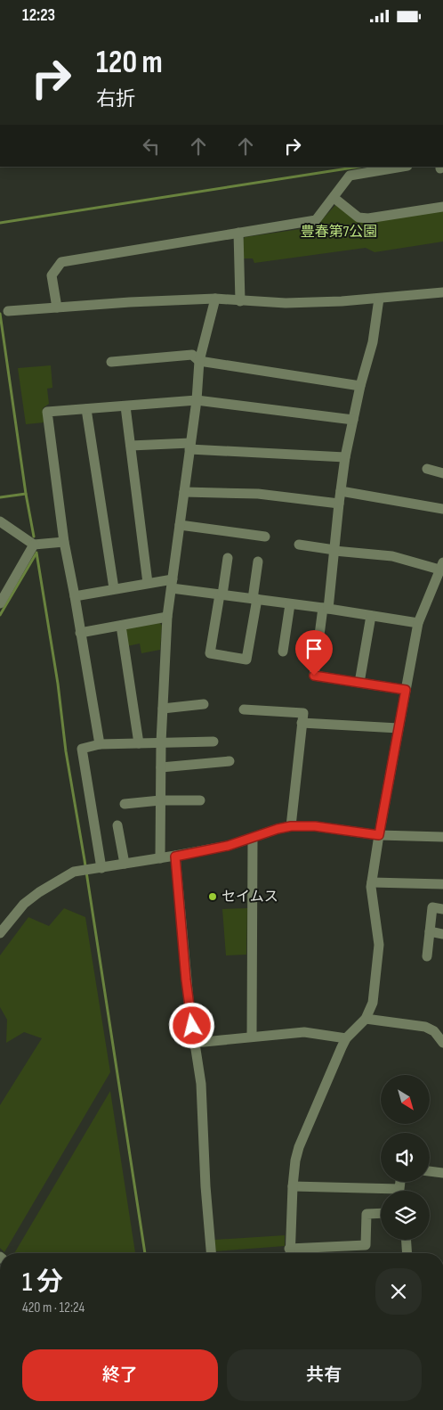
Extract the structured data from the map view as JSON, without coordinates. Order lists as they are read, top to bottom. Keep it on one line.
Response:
{"parks":["豊春第7公園"],"places":["セイムス"],"north":"bottom right","page":{"status":"12:23","turn":["120 m","右折"],"heading":["1 分","420 m · 12:24"],"buttons":["終了","共有"]}}
